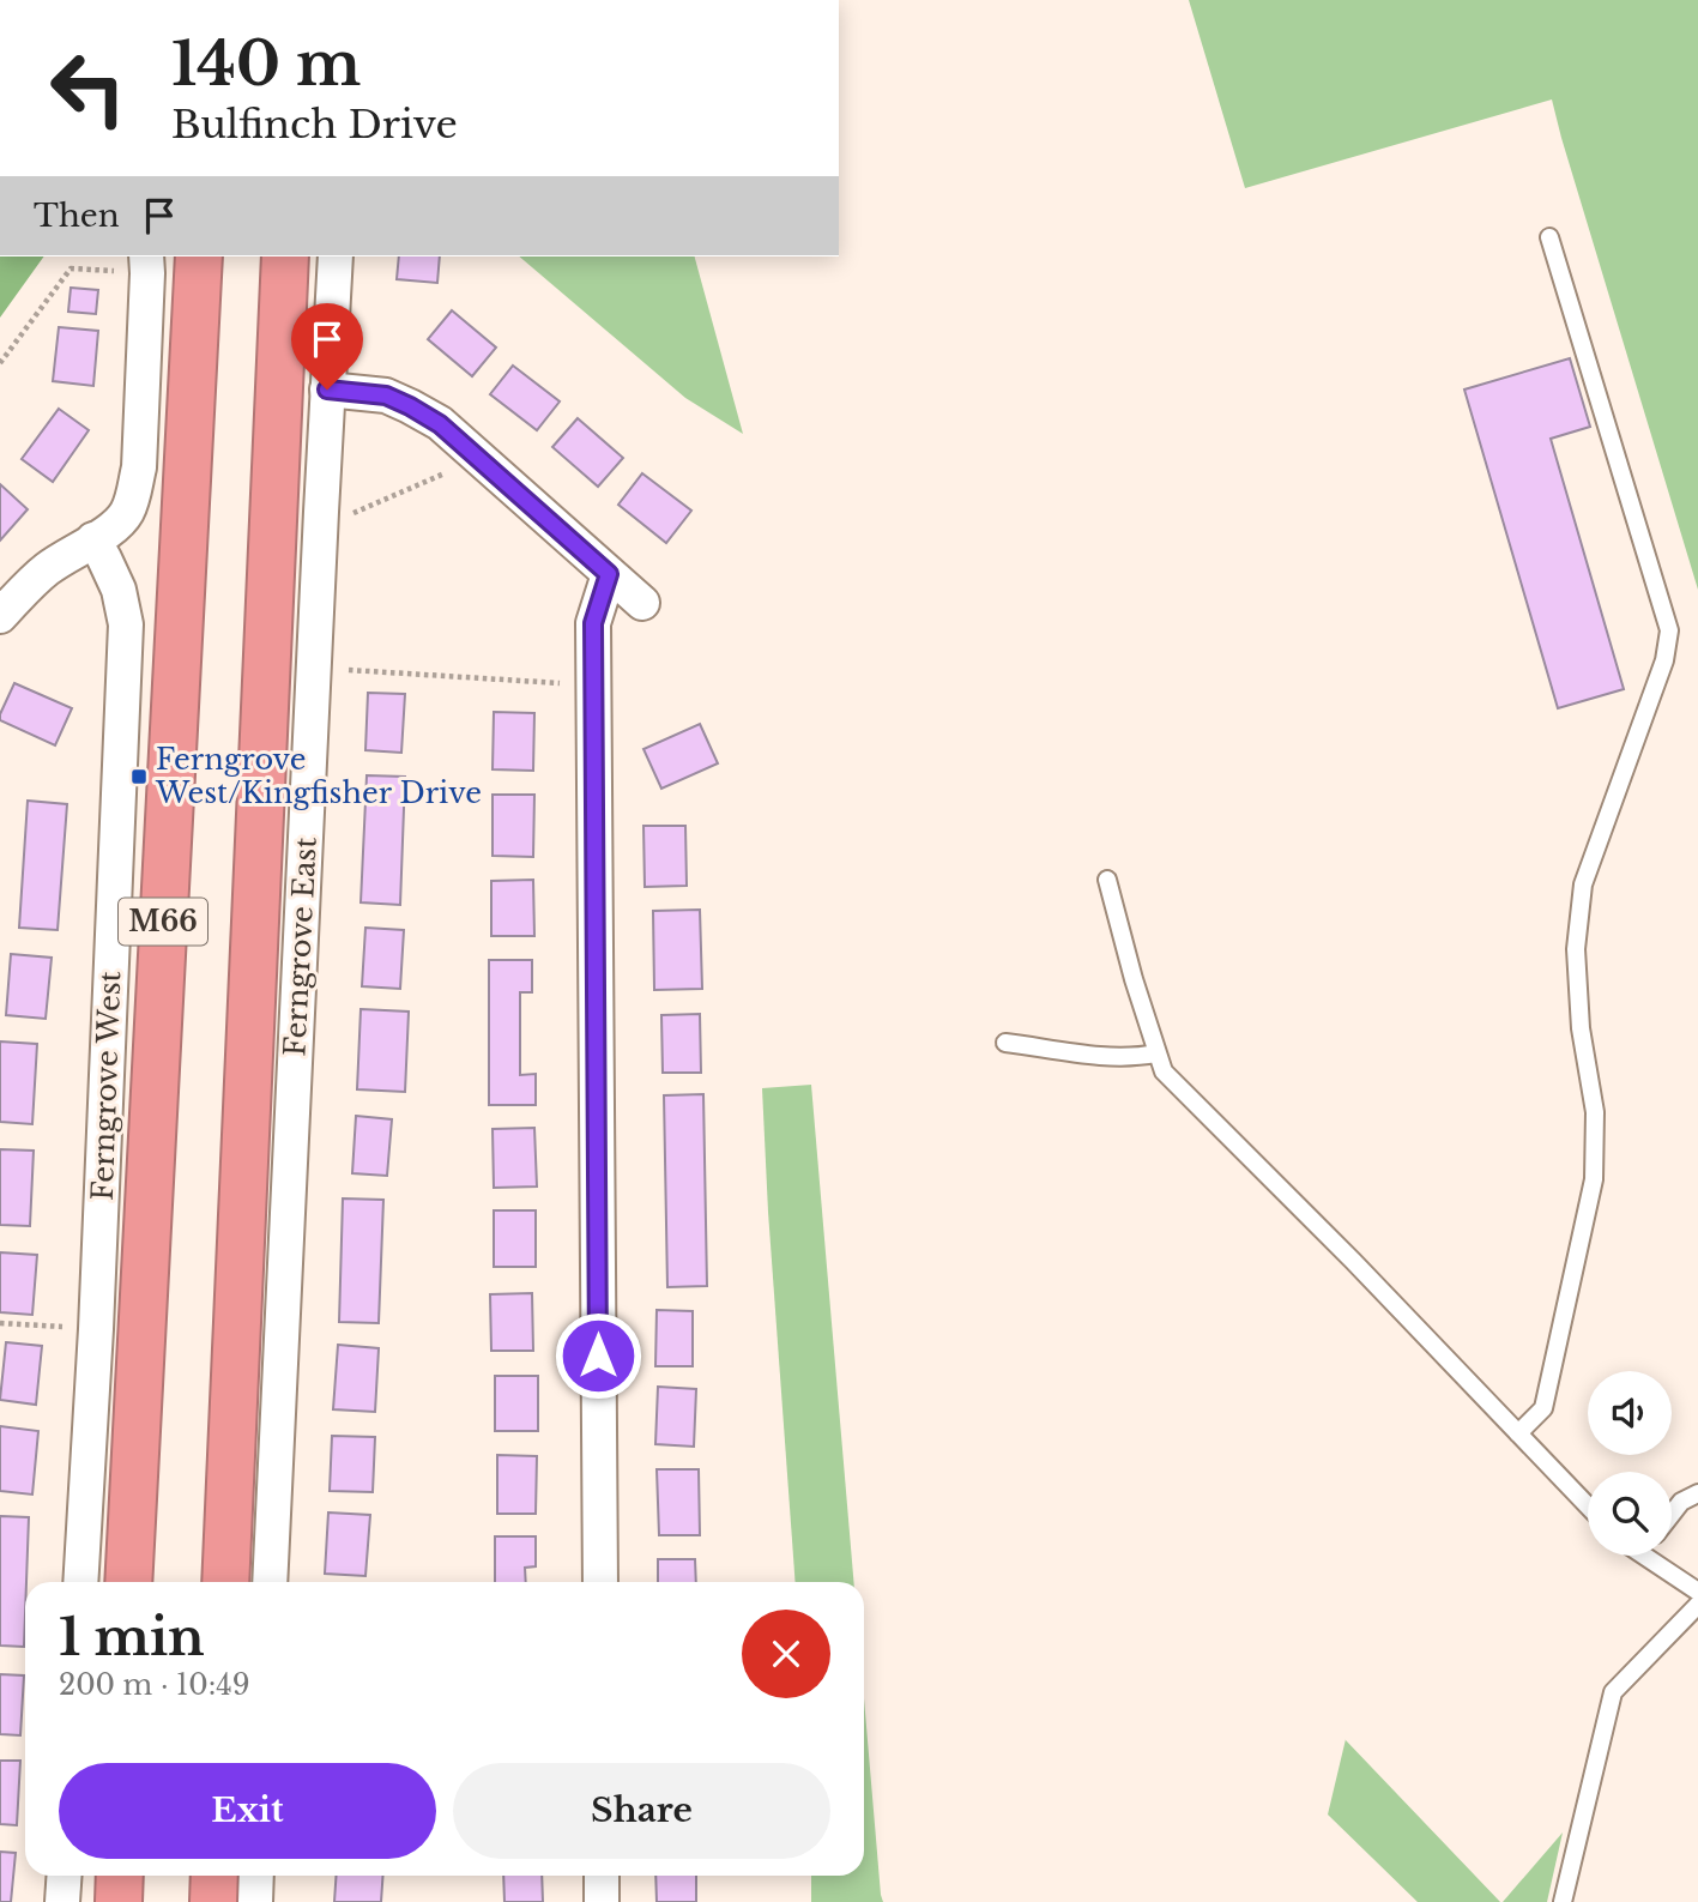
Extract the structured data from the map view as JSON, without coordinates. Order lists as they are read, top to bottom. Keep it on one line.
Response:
{"streets":{"highway":["M66"],"street":["Ferngrove East","Ferngrove West"]},"places":{"transit":["Ferngrove West/Kingfisher Drive"]},"page":{"turn":["140 m","Bulfinch Drive"],"then":"Then","heading":["1 min","200 m · 10:49"],"buttons":["Exit","Share"]}}
